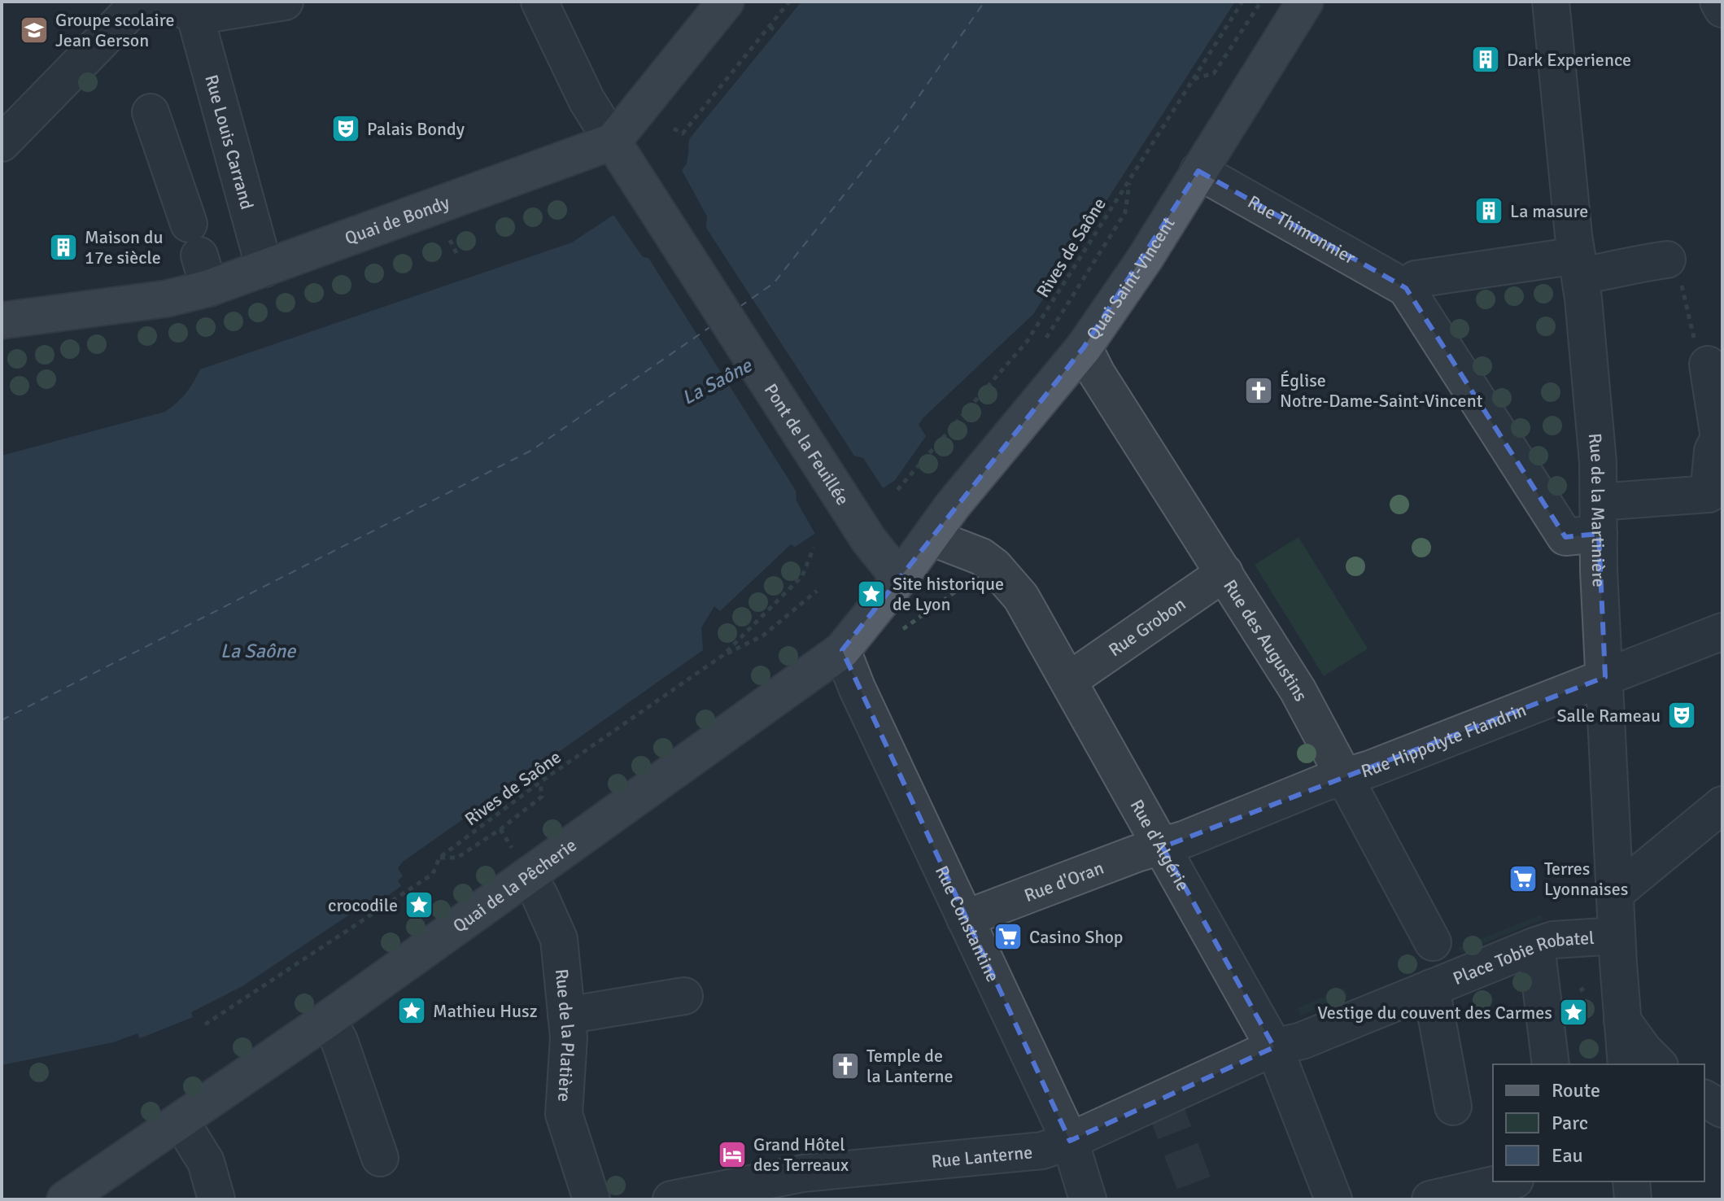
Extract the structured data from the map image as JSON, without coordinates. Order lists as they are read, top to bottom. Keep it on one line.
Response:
{"streets":{"main road":["Quai de Bondy","Quai Saint-Vincent","Pont de la Feuillée","Quai de la Pêcherie"],"street":["Rue Louis Carrand","Rue Thimonnier","Rue de la Martinière","Rue Grobon","Rue des Augustins","Rue Hippolyte Flandrin","Rue d'Algérie","Rue d'Oran","Rue Constantine","Place Tobie Robatel","Rue de la Platière","Rue Lanterne"],"path":["Rives de Saône"]},"crossings":[["Rue Louis Carrand","Quai de Bondy"],["Quai de Bondy","Pont de la Feuillée"],["Rue Thimonnier","Quai Saint-Vincent"],["Quai Saint-Vincent","Rue des Augustins"],["Quai Saint-Vincent","Rue d'Algérie"],["Quai Saint-Vincent","Quai de la Pêcherie"],["Pont de la Feuillée","Quai de la Pêcherie"],["Rue de la Martinière","Rue Hippolyte Flandrin"],["Rue de la Martinière","Place Tobie Robatel"],["Rue Grobon","Rue des Augustins"],["Rue Grobon","Rue d'Algérie"],["Rue des Augustins","Rue Hippolyte Flandrin"],["Rue Hippolyte Flandrin","Rue d'Algérie"],["Rue Hippolyte Flandrin","Rue d'Oran"],["Rue d'Algérie","Rue d'Oran"],["Rue d'Algérie","Quai de la Pêcherie"],["Rue d'Algérie","Place Tobie Robatel"],["Rue d'Algérie","Rue Lanterne"],["Rue d'Oran","Rue Constantine"],["Quai de la Pêcherie","Rue Constantine"],["Quai de la Pêcherie","Rue de la Platière"],["Rue Constantine","Rue Lanterne"],["Place Tobie Robatel","Rue Lanterne"]],"water":["La Saône"],"places":{"school or university":["Groupe scolaire Jean Gerson"],"building":["Dark Experience","La masure","Maison du 17e siècle"],"theatre":["Palais Bondy","Salle Rameau"],"church":["Église Notre-Dame-Saint-Vincent","Temple de la Lanterne"],"place":["Site historique de Lyon","crocodile","Mathieu Husz","Vestige du couvent des Carmes"],"supermarket":["Terres Lyonnaises","Casino Shop"],"hotel":["Grand Hôtel des Terreaux"]},"legend":["Route","Parc","Eau"]}
